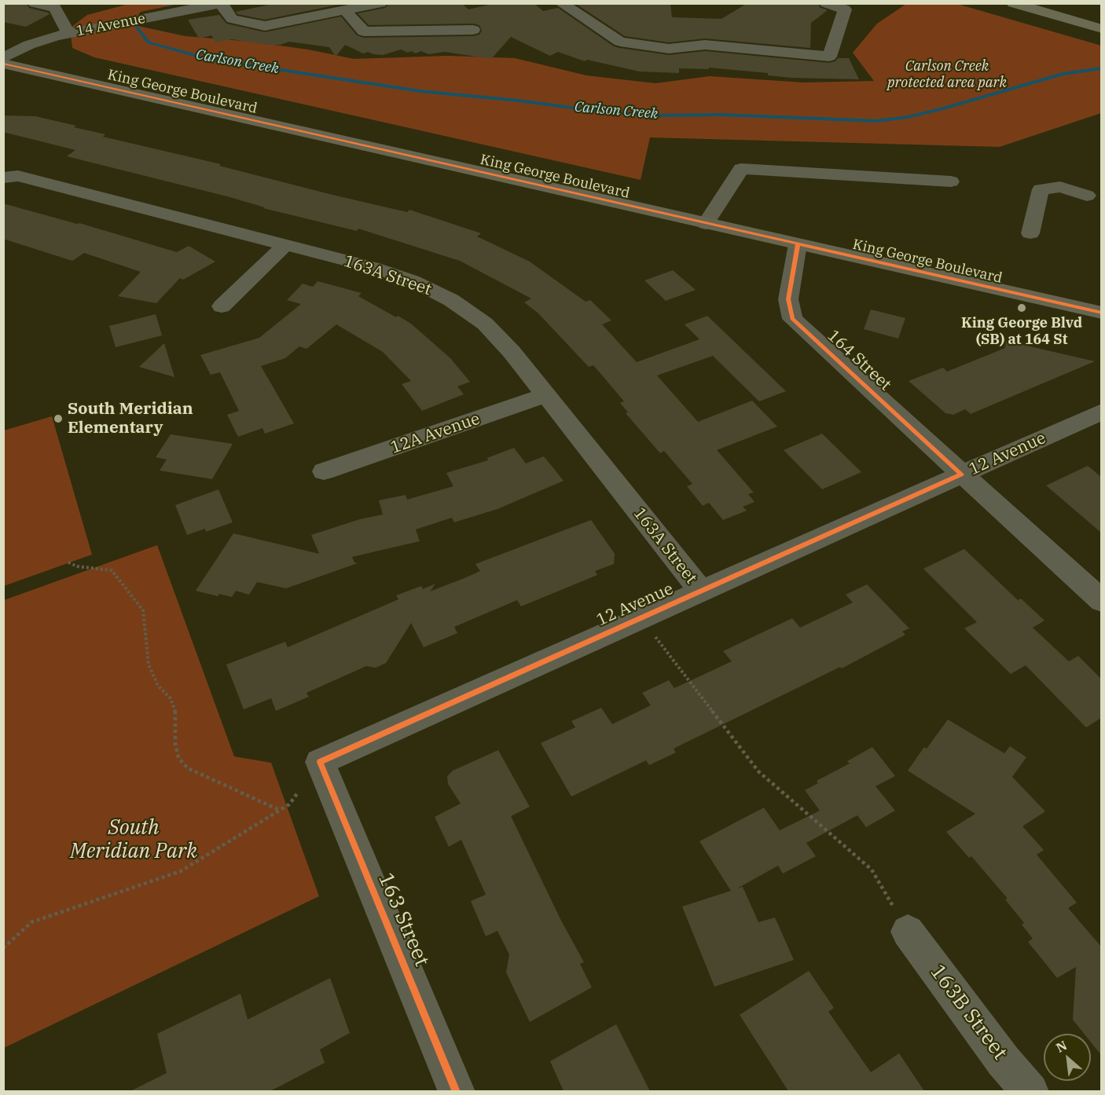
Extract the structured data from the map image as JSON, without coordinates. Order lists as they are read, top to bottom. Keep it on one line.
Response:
{"streets":{"main road":["King George Boulevard"],"street":["14 Avenue","163A Street","164 Street","12A Avenue","12 Avenue","163 Street","163B Street"]},"crossings":[["King George Boulevard","164 Street"],["163A Street","12A Avenue"],["163A Street","12 Avenue"],["164 Street","12 Avenue"],["12 Avenue","163 Street"]],"water":["Carlson Creek"],"parks":["Carlson Creek protected area park","South Meridian Park"],"places":["King George Blvd (SB) at 164 St","South Meridian Elementary"],"north":"top left"}
